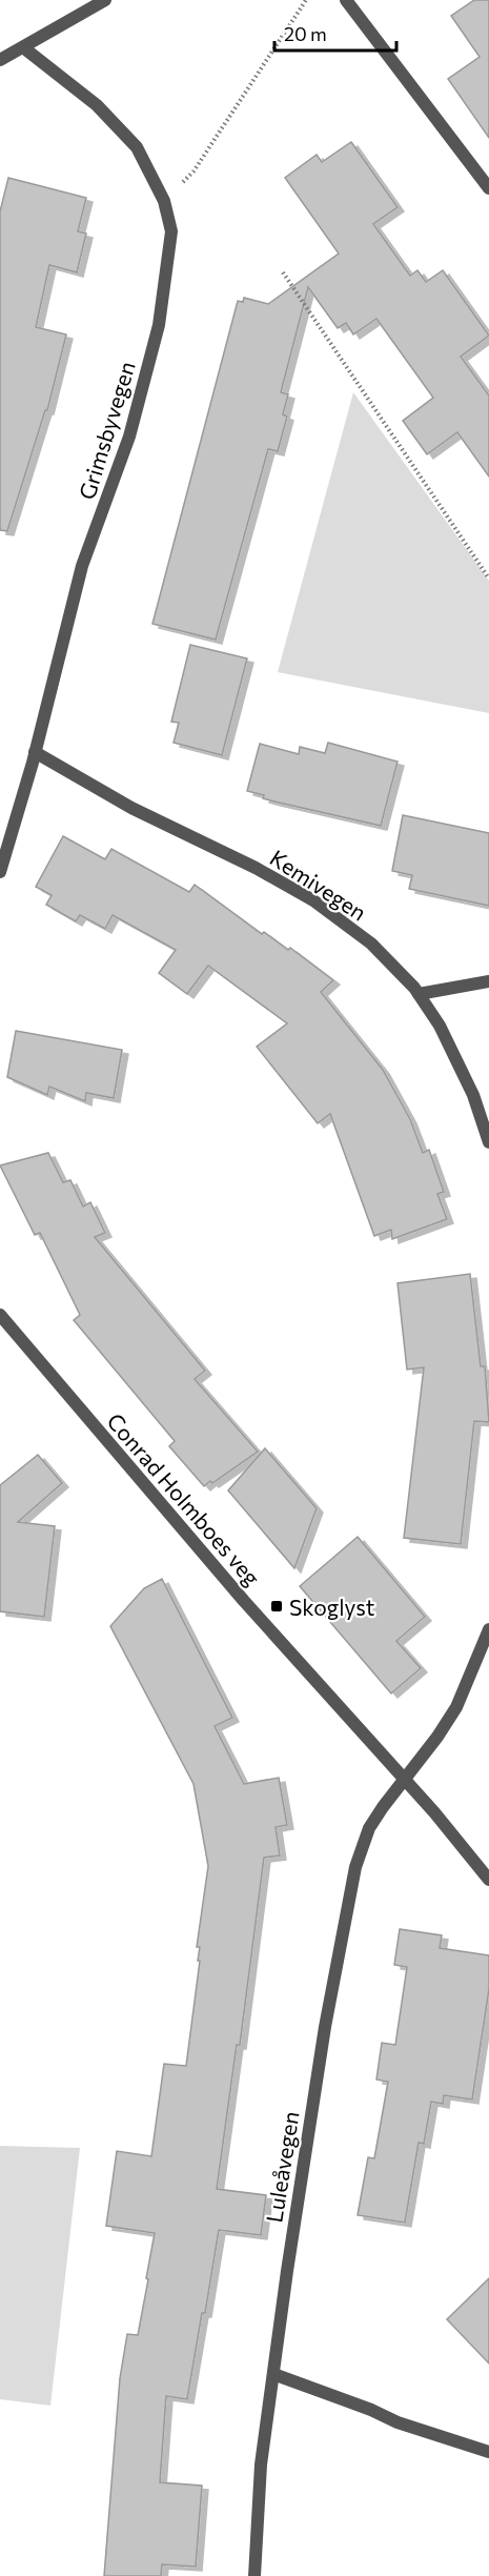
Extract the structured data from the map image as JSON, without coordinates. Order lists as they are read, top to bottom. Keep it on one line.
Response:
{"streets":{"street":["Grimsbyvegen","Kemivegen","Conrad Holmboes veg","Luleåvegen"]},"crossings":[["Grimsbyvegen","Kemivegen"],["Conrad Holmboes veg","Luleåvegen"]],"places":{"transit":["Skoglyst"]},"scale_bar":"20 m"}
